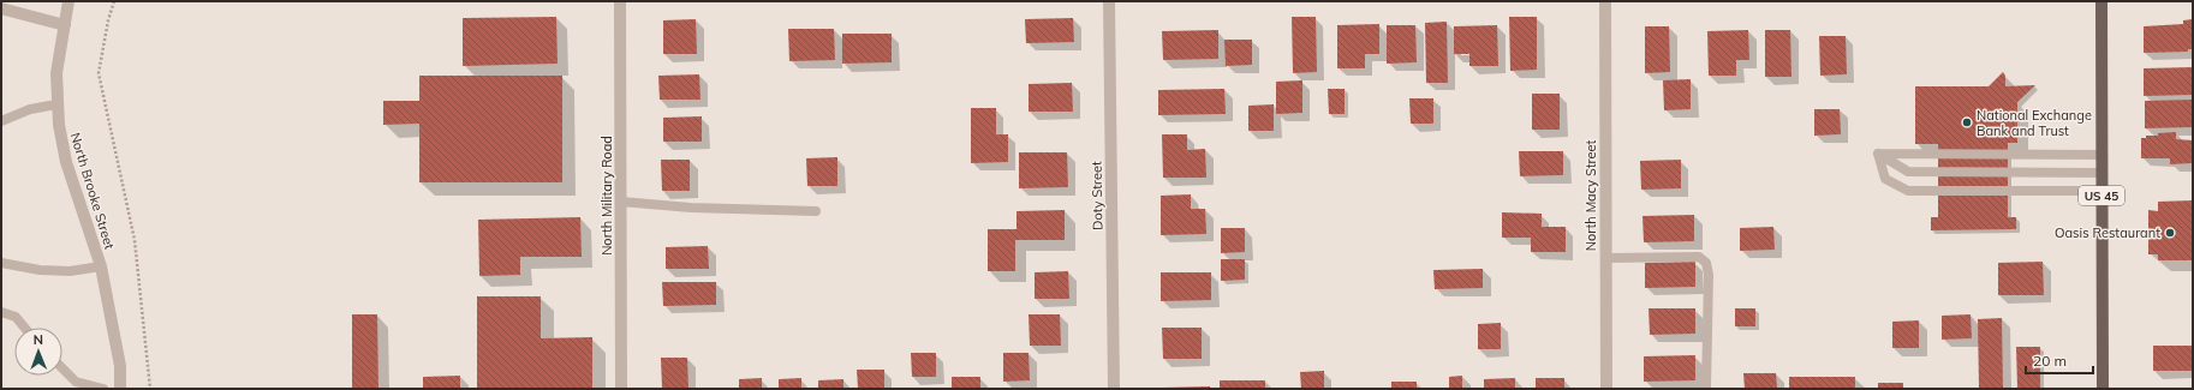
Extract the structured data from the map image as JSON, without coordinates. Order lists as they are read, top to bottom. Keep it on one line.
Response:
{"streets":{"main road":["US 45"],"street":["North Brooke Street","North Military Road","Doty Street","North Macy Street"]},"places":["National Exchange Bank and Trust","Oasis Restaurant"],"scale_bar":"20 m","north":"top"}
